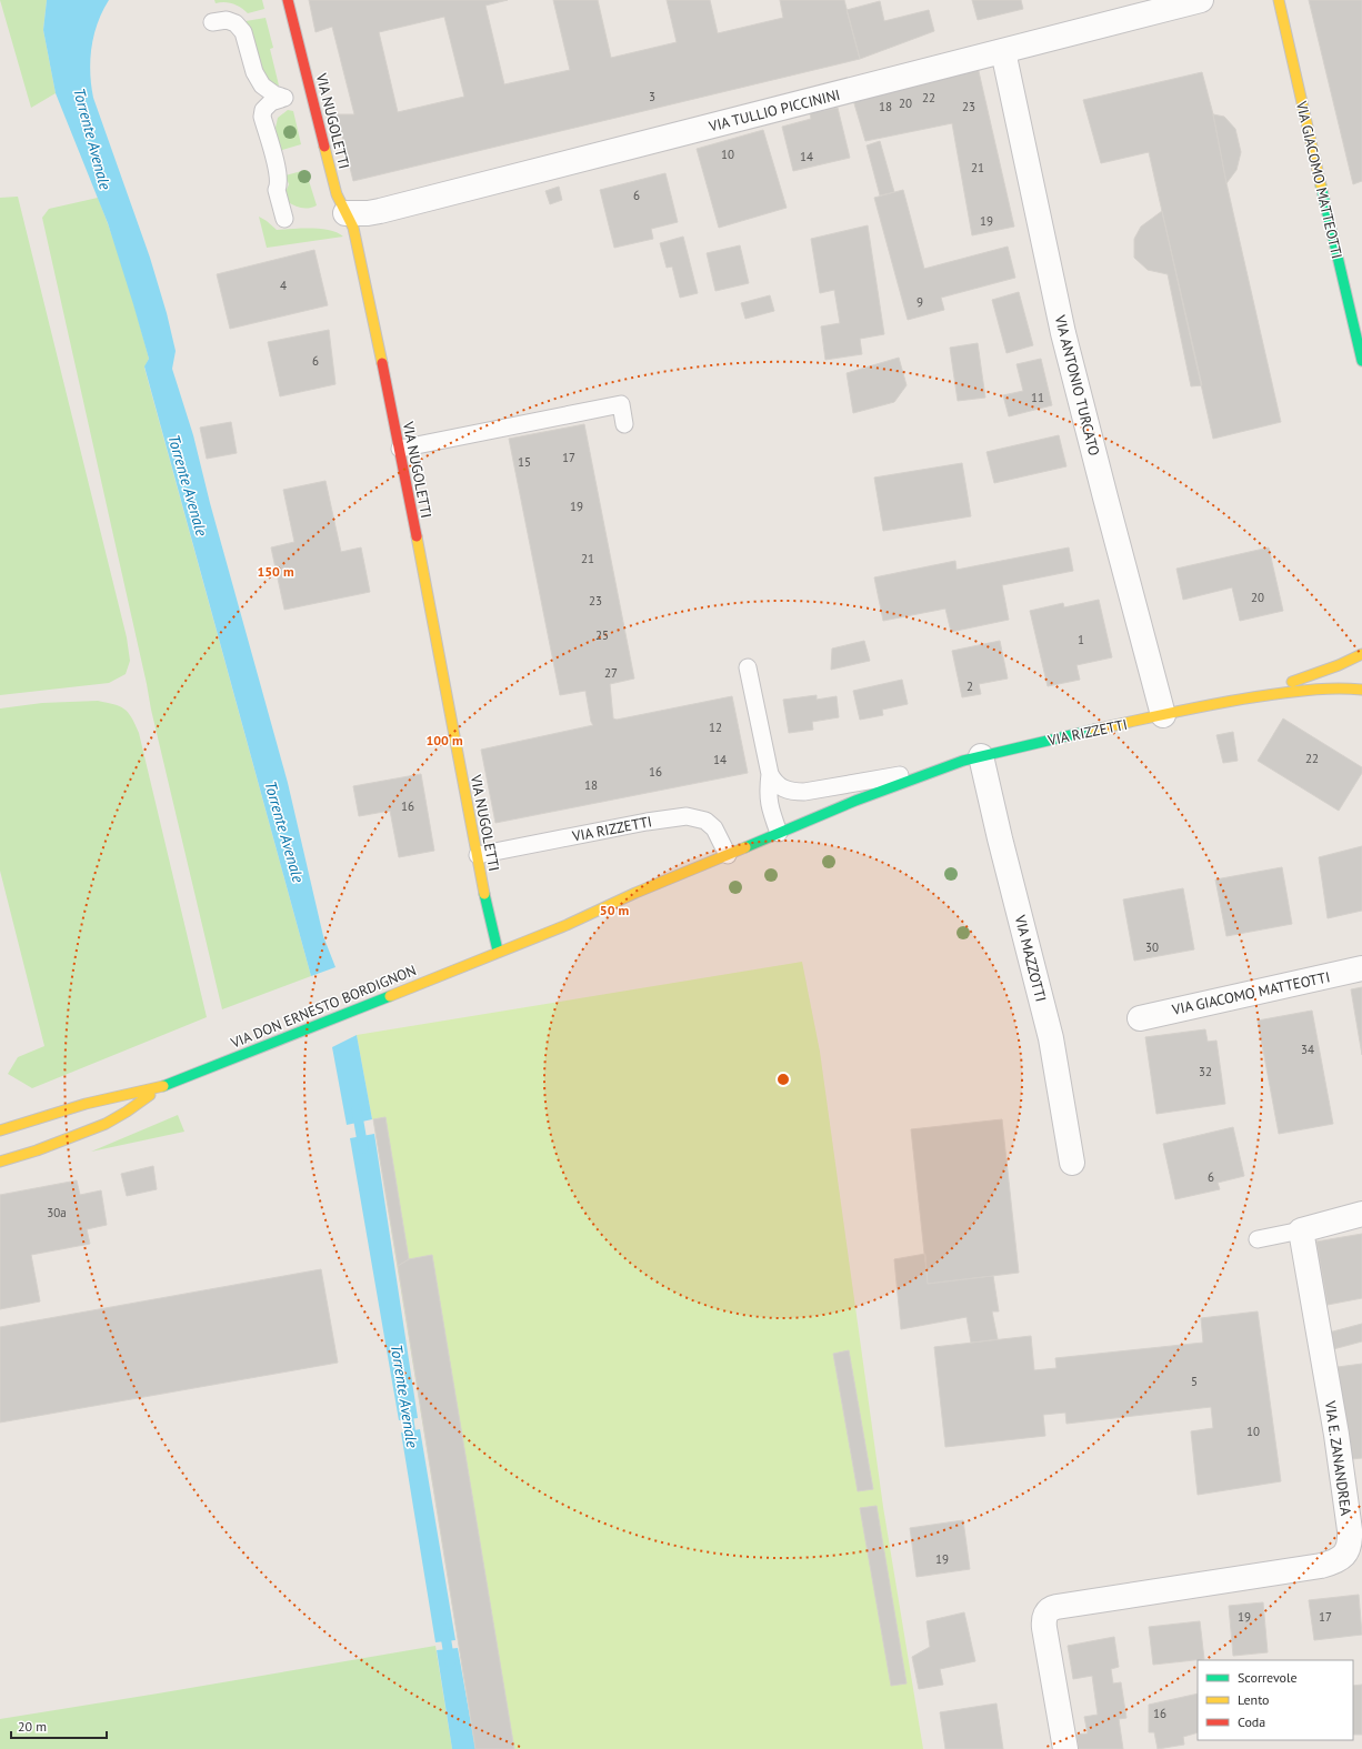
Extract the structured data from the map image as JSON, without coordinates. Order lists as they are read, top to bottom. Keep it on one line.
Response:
{"streets":{"street":["VIA TULLIO PICCININI","VIA NUGOLETTI","VIA GIACOMO MATTEOTTI","VIA ANTONIO TURCATO","VIA RIZZETTI","VIA MAZZOTTI","VIA DON ERNESTO BORDIGNON","VIA E. ZANANDREA"]},"crossings":[["VIA TULLIO PICCININI","VIA NUGOLETTI"],["VIA TULLIO PICCININI","VIA ANTONIO TURCATO"],["VIA NUGOLETTI","VIA RIZZETTI"],["VIA NUGOLETTI","VIA DON ERNESTO BORDIGNON"],["VIA ANTONIO TURCATO","VIA RIZZETTI"],["VIA RIZZETTI","VIA MAZZOTTI"],["VIA RIZZETTI","VIA DON ERNESTO BORDIGNON"]],"water":["Torrente Avenale"],"house_numbers":["3","22","20","18","23","10","14","21","6","19","4","9","6","11","17","15","19","21","20","23","25","1","27","2","12","22","14","16","18","16","30","34","32","6","30a","5","10","19","19","17","16"],"legend":["Scorrevole","Lento","Coda"],"scale_bar":"20 m","rings":["150 m","100 m","50 m"]}
